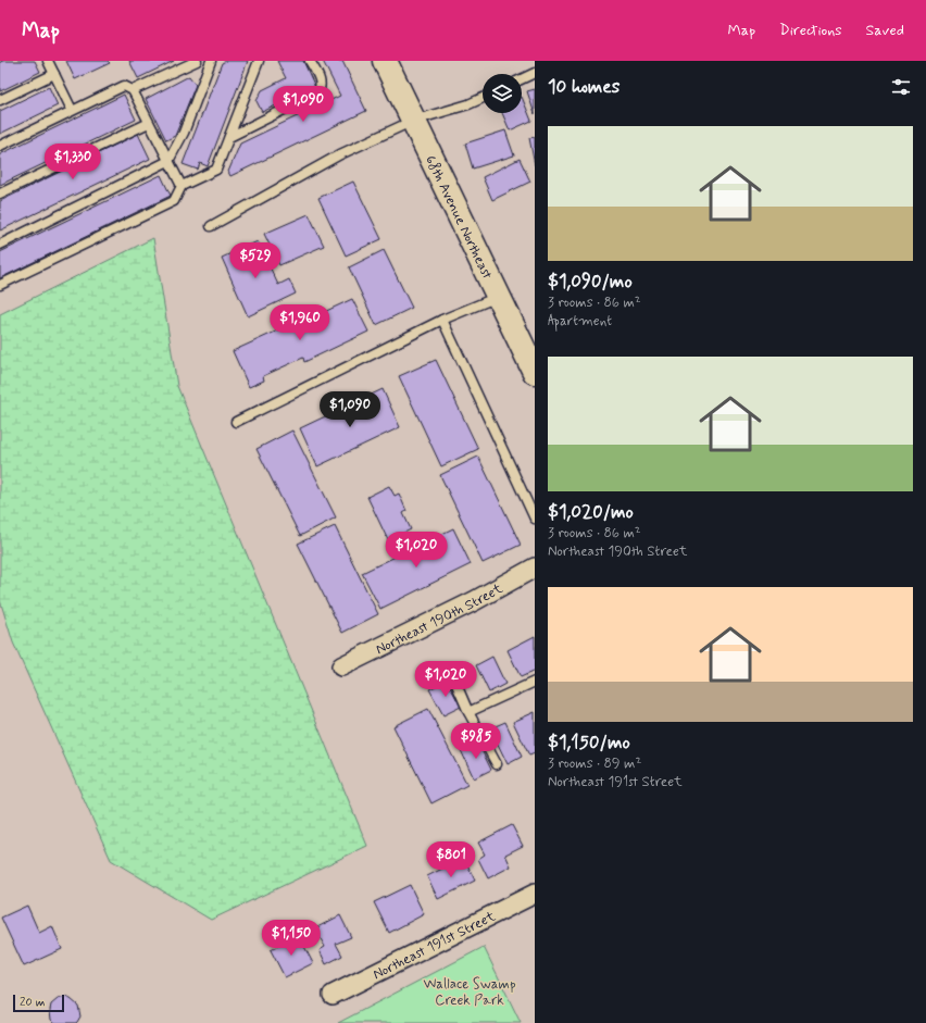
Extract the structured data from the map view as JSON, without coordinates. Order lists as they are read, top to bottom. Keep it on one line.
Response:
{"streets":{"street":["68th Avenue Northeast","Northeast 190th Street","Northeast 191st Street"]},"parks":["Wallace Swamp Creek Park"],"scale_bar":"20 m","page":{"header":"Map","nav":["Map","Directions","Saved"],"heading":"10 homes","price":["$1,090","$1,330","$529","$1,960","$1,090","$1,020","$1,020","$985","$801","$1,150"],"list":[{"name":"$1,090/mo","note":"3 rooms · 86 m² · Apartment"},{"name":"$1,020/mo","note":"3 rooms · 86 m² · Northeast 190th Street"},{"name":"$1,150/mo","note":"3 rooms · 89 m² · Northeast 191st Street"}],"scale":"20 m"}}
